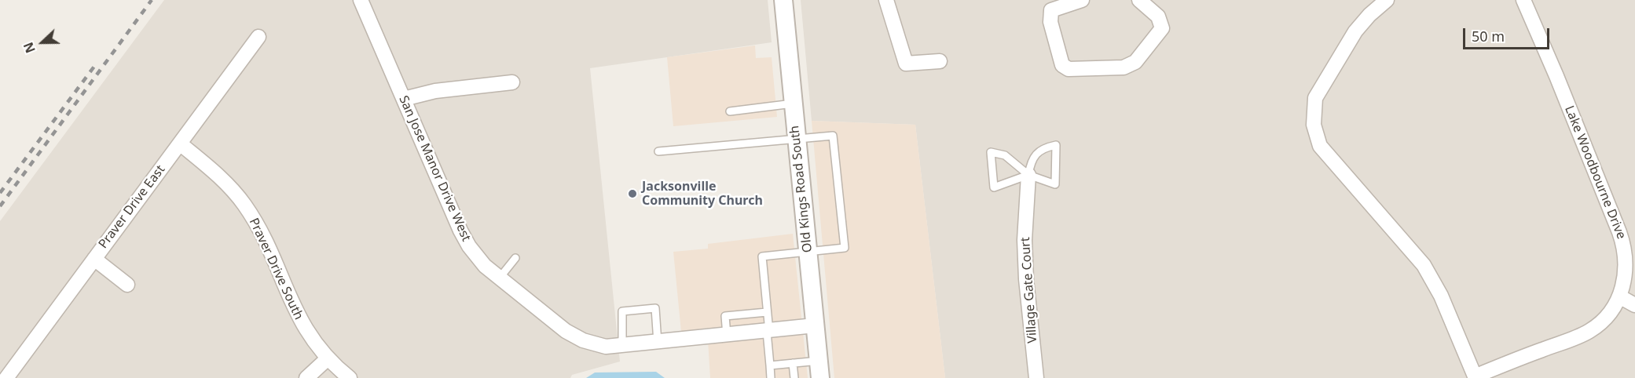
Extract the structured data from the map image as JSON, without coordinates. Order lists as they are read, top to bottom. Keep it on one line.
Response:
{"streets":{"street":["San Jose Manor Drive West","Lake Woodbourne Drive","Old Kings Road South","Praver Drive East","Praver Drive South","Village Gate Court"]},"crossings":[["San Jose Manor Drive West","Old Kings Road South"],["Praver Drive East","Praver Drive South"]],"places":["Jacksonville Community Church"],"scale_bar":"50 m","north":"left"}
